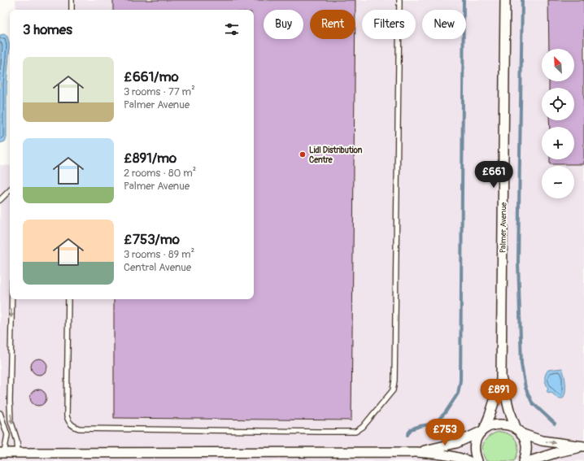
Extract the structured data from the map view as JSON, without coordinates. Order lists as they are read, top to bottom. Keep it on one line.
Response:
{"streets":{"street":["Palmer Avenue"]},"places":["Lidl Distribution Centre"],"north":"top left","page":{"chip":["Buy","Rent","Filters","New"],"heading":"3 homes","map_buttons":["+","−"],"list":[{"name":"£661/mo","note":"3 rooms · 77 m² · Palmer Avenue"},{"name":"£891/mo","note":"2 rooms · 80 m² · Palmer Avenue"},{"name":"£753/mo","note":"3 rooms · 89 m² · Central Avenue"}],"price":["£661","£891","£753"]}}
